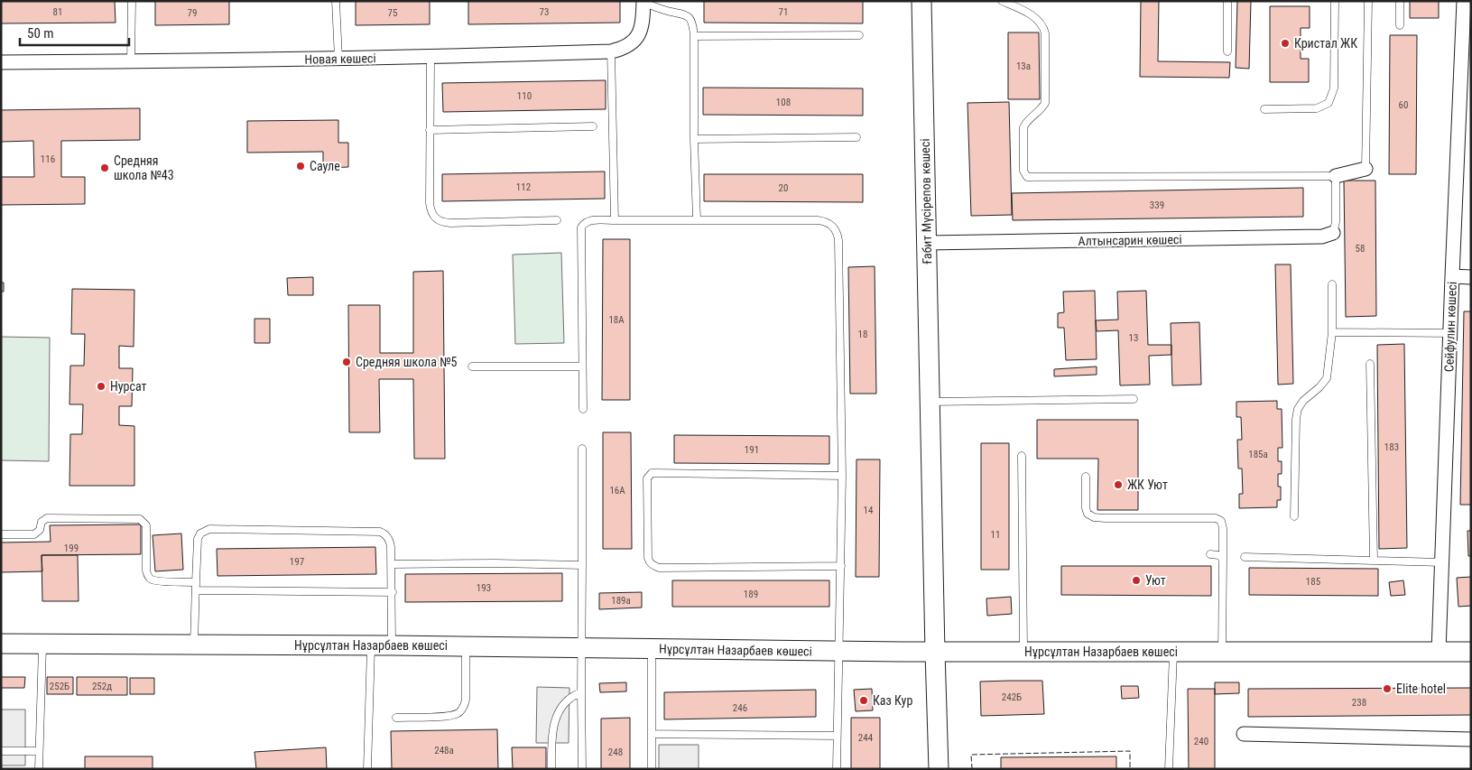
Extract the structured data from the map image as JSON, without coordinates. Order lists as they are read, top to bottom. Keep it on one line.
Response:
{"streets":{"main road":["Ғабит Мүсірепов көшесі","Нұрсұлтан Назарбаев көшесі"],"street":["Новая көшесі","Алтынсарин көшесі","Сейфулин көшесі"]},"crossings":[["Ғабит Мүсірепов көшесі","Алтынсарин көшесі"],["Ғабит Мүсірепов көшесі","Нұрсұлтан Назарбаев көшесі"],["Сейфулин көшесі","Нұрсұлтан Назарбаев көшесі"]],"places":["Кристал ЖК","Сауле","Средняя школа №43","Средняя школа №5","Нурсат","ЖК Уют","Уют","Elite hotel","Каз Кур"],"house_numbers":["81","73","71","79","75","13а","110","108","60","116","112","20","339","58","18А","18","13","183","191","185а","16А","14","11","199","197","185","193","189","189а","252Б","252д","242Б","238","246","244","240","248а","248"],"scale_bar":"50 m"}
